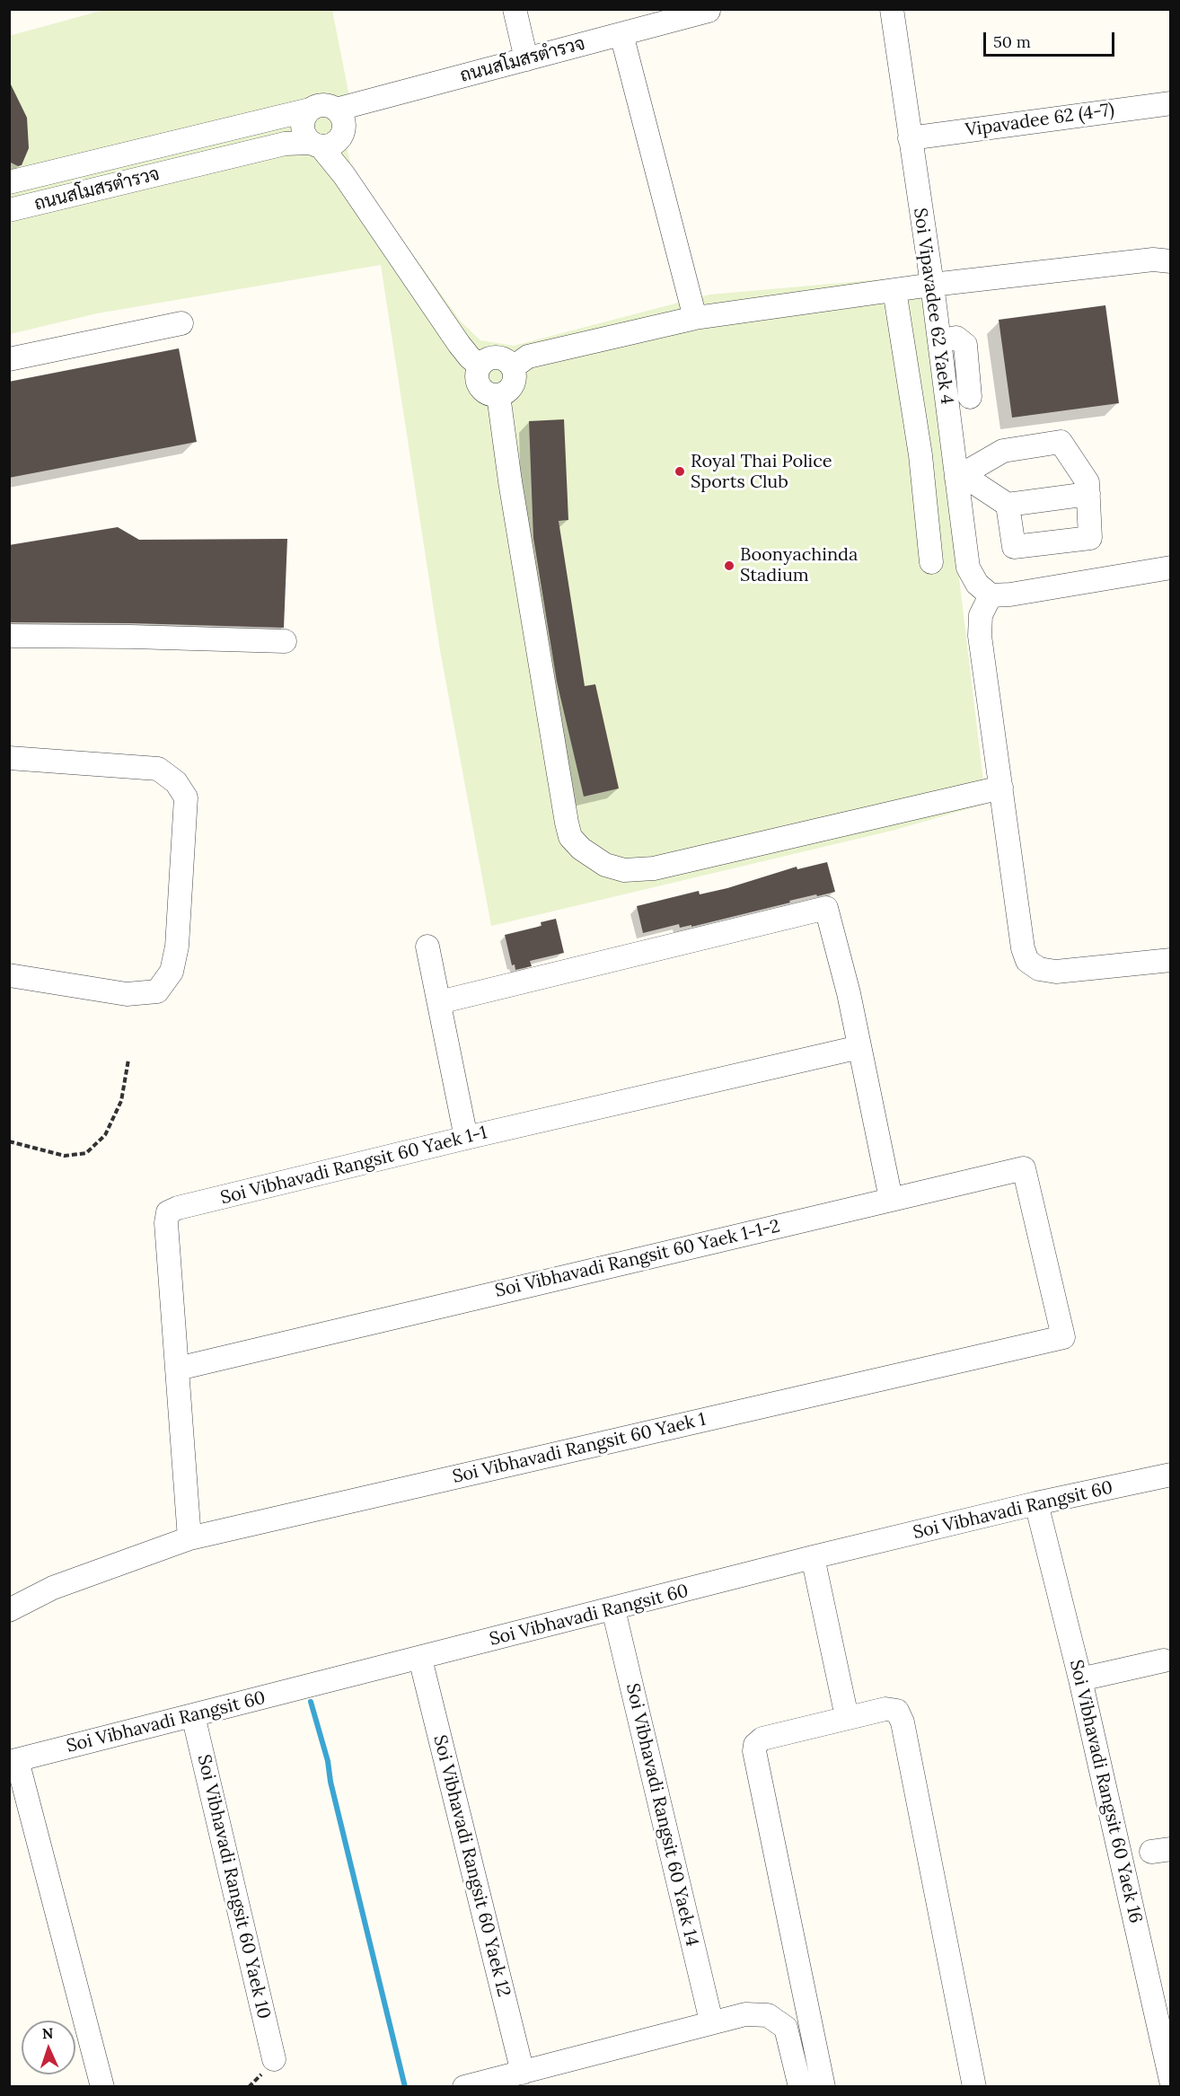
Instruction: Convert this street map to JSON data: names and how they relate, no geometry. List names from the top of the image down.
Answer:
{
  "streets": {
    "street": [
      "ถนนสโมสรตำรวจ",
      "Vipavadee 62 (4-7)",
      "Soi Vipavadee 62 Yaek 4",
      "Soi Vibhavadi Rangsit 60 Yaek 1-1",
      "Soi Vibhavadi Rangsit 60 Yaek 1-1-2",
      "Soi Vibhavadi Rangsit 60 Yaek 1",
      "Soi Vibhavadi Rangsit 60",
      "Soi Vibhavadi Rangsit 60 Yaek 16",
      "Soi Vibhavadi Rangsit 60 Yaek 14",
      "Soi Vibhavadi Rangsit 60 Yaek 12",
      "Soi Vibhavadi Rangsit 60 Yaek 10"
    ]
  },
  "crossings": [
    ["Vipavadee 62 (4-7)", "Soi Vipavadee 62 Yaek 4"],
    ["Soi Vibhavadi Rangsit 60 Yaek 1-1", "Soi Vibhavadi Rangsit 60 Yaek 1-1-2"],
    ["Soi Vibhavadi Rangsit 60 Yaek 1-1", "Soi Vibhavadi Rangsit 60 Yaek 1"],
    ["Soi Vibhavadi Rangsit 60 Yaek 1-1-2", "Soi Vibhavadi Rangsit 60 Yaek 1"],
    ["Soi Vibhavadi Rangsit 60", "Soi Vibhavadi Rangsit 60 Yaek 16"],
    ["Soi Vibhavadi Rangsit 60", "Soi Vibhavadi Rangsit 60 Yaek 14"],
    ["Soi Vibhavadi Rangsit 60", "Soi Vibhavadi Rangsit 60 Yaek 12"],
    ["Soi Vibhavadi Rangsit 60", "Soi Vibhavadi Rangsit 60 Yaek 10"]
  ],
  "places": ["Royal Thai Police Sports Club", "Boonyachinda Stadium"],
  "scale_bar": "50 m",
  "north": "top"
}
